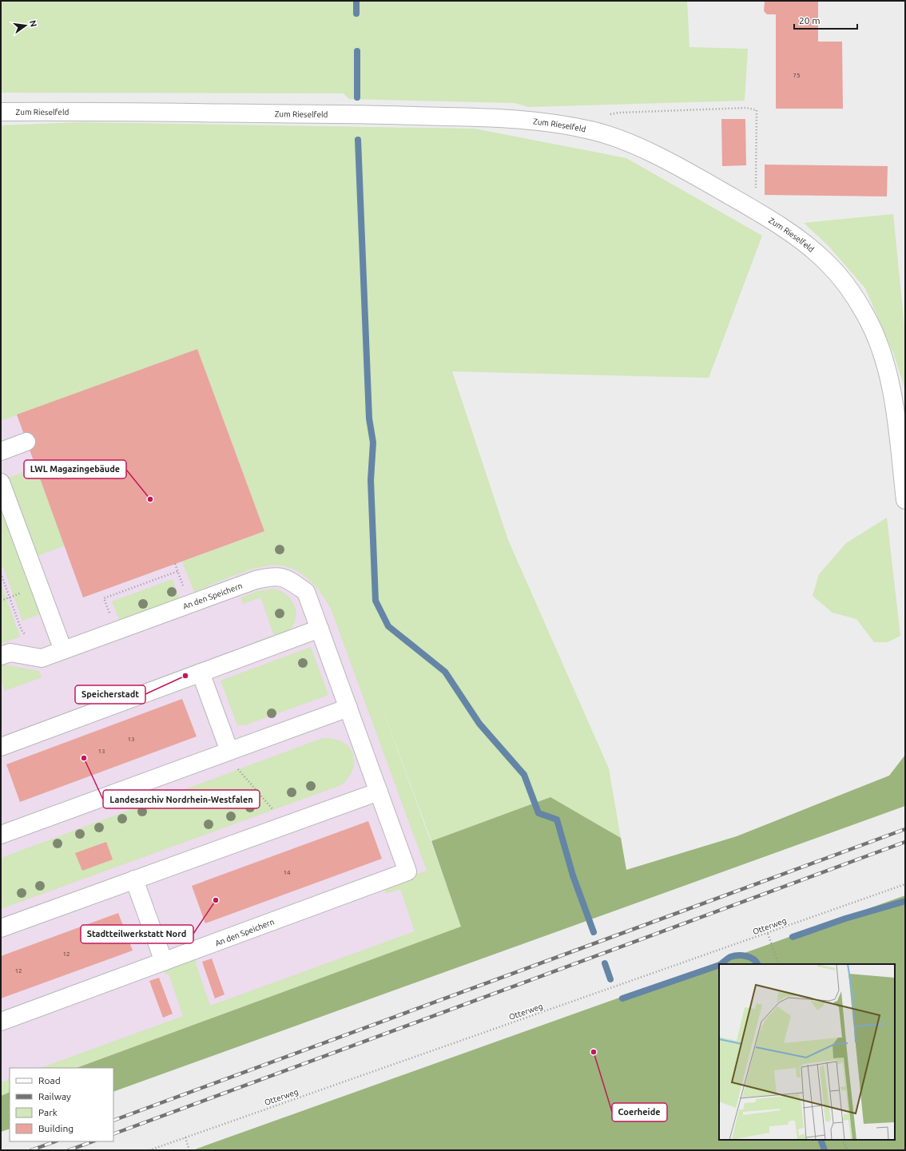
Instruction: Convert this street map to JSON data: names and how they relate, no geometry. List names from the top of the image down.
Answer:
{
  "streets": {
    "street": ["Zum Rieselfeld", "An den Speichern"],
    "path": ["Otterweg"]
  },
  "places": [
    "LWL Magazingebäude",
    "Speicherstadt",
    "Landesarchiv Nordrhein-Westfalen",
    "Stadtteilwerkstatt Nord",
    "Coerheide"
  ],
  "house_numbers": [
    "75",
    "13",
    "13",
    "14",
    "12",
    "12"
  ],
  "legend": [
    "Road",
    "Railway",
    "Park",
    "Building"
  ],
  "scale_bar": "20 m",
  "north": "right"
}
